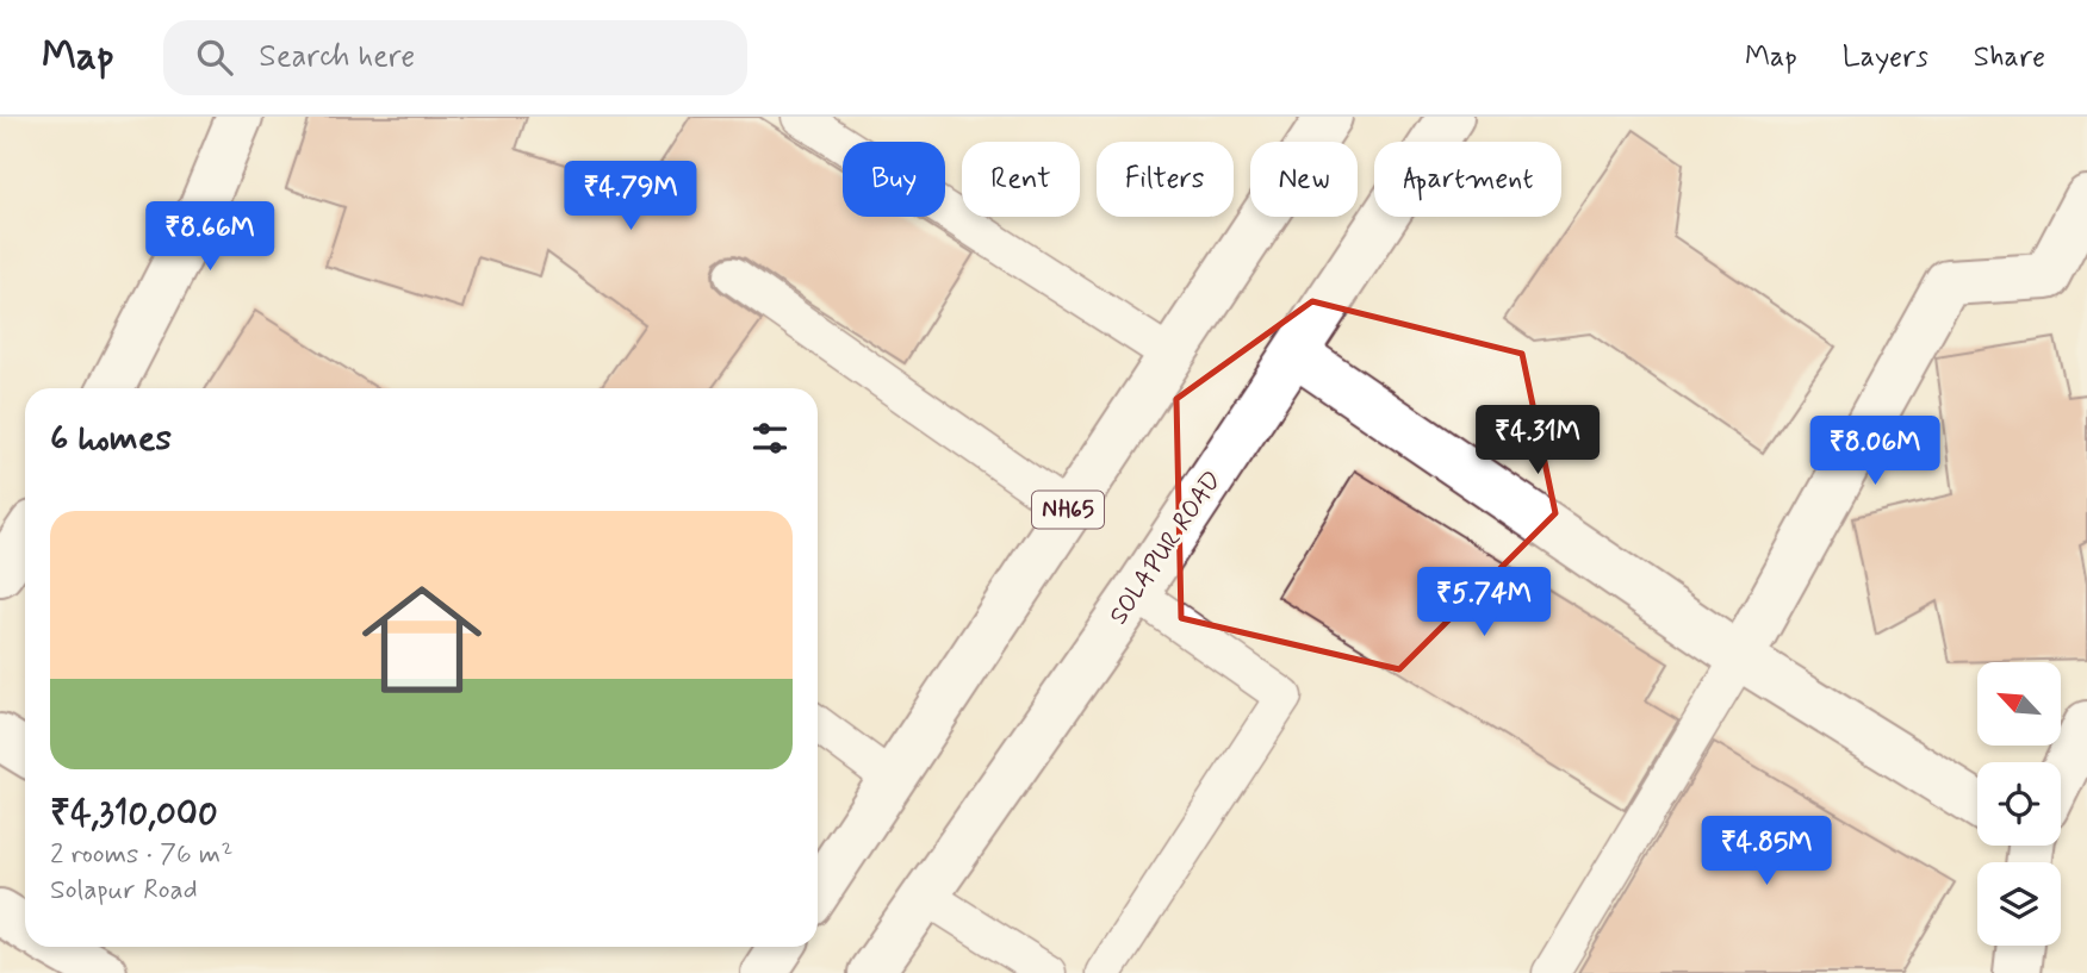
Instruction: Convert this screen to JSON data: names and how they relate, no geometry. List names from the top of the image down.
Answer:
{
  "streets": {
    "main road": ["NH65", "SOLAPUR ROAD"]
  },
  "north": "top left",
  "page": {
    "header": "Map",
    "search": "Search here",
    "nav": ["Map", "Layers", "Share"],
    "chip": [
      "Buy",
      "Rent",
      "Filters",
      "New",
      "Apartment"
    ],
    "price": [
      "₹4.79M",
      "₹8.66M",
      "₹4.31M",
      "₹8.06M",
      "₹5.74M",
      "₹4.85M"
    ],
    "heading": "6 homes",
    "list": [
      {
        "name": "₹4,310,000",
        "note": "2 rooms · 76 m² · Solapur Road"
      }
    ]
  }
}
